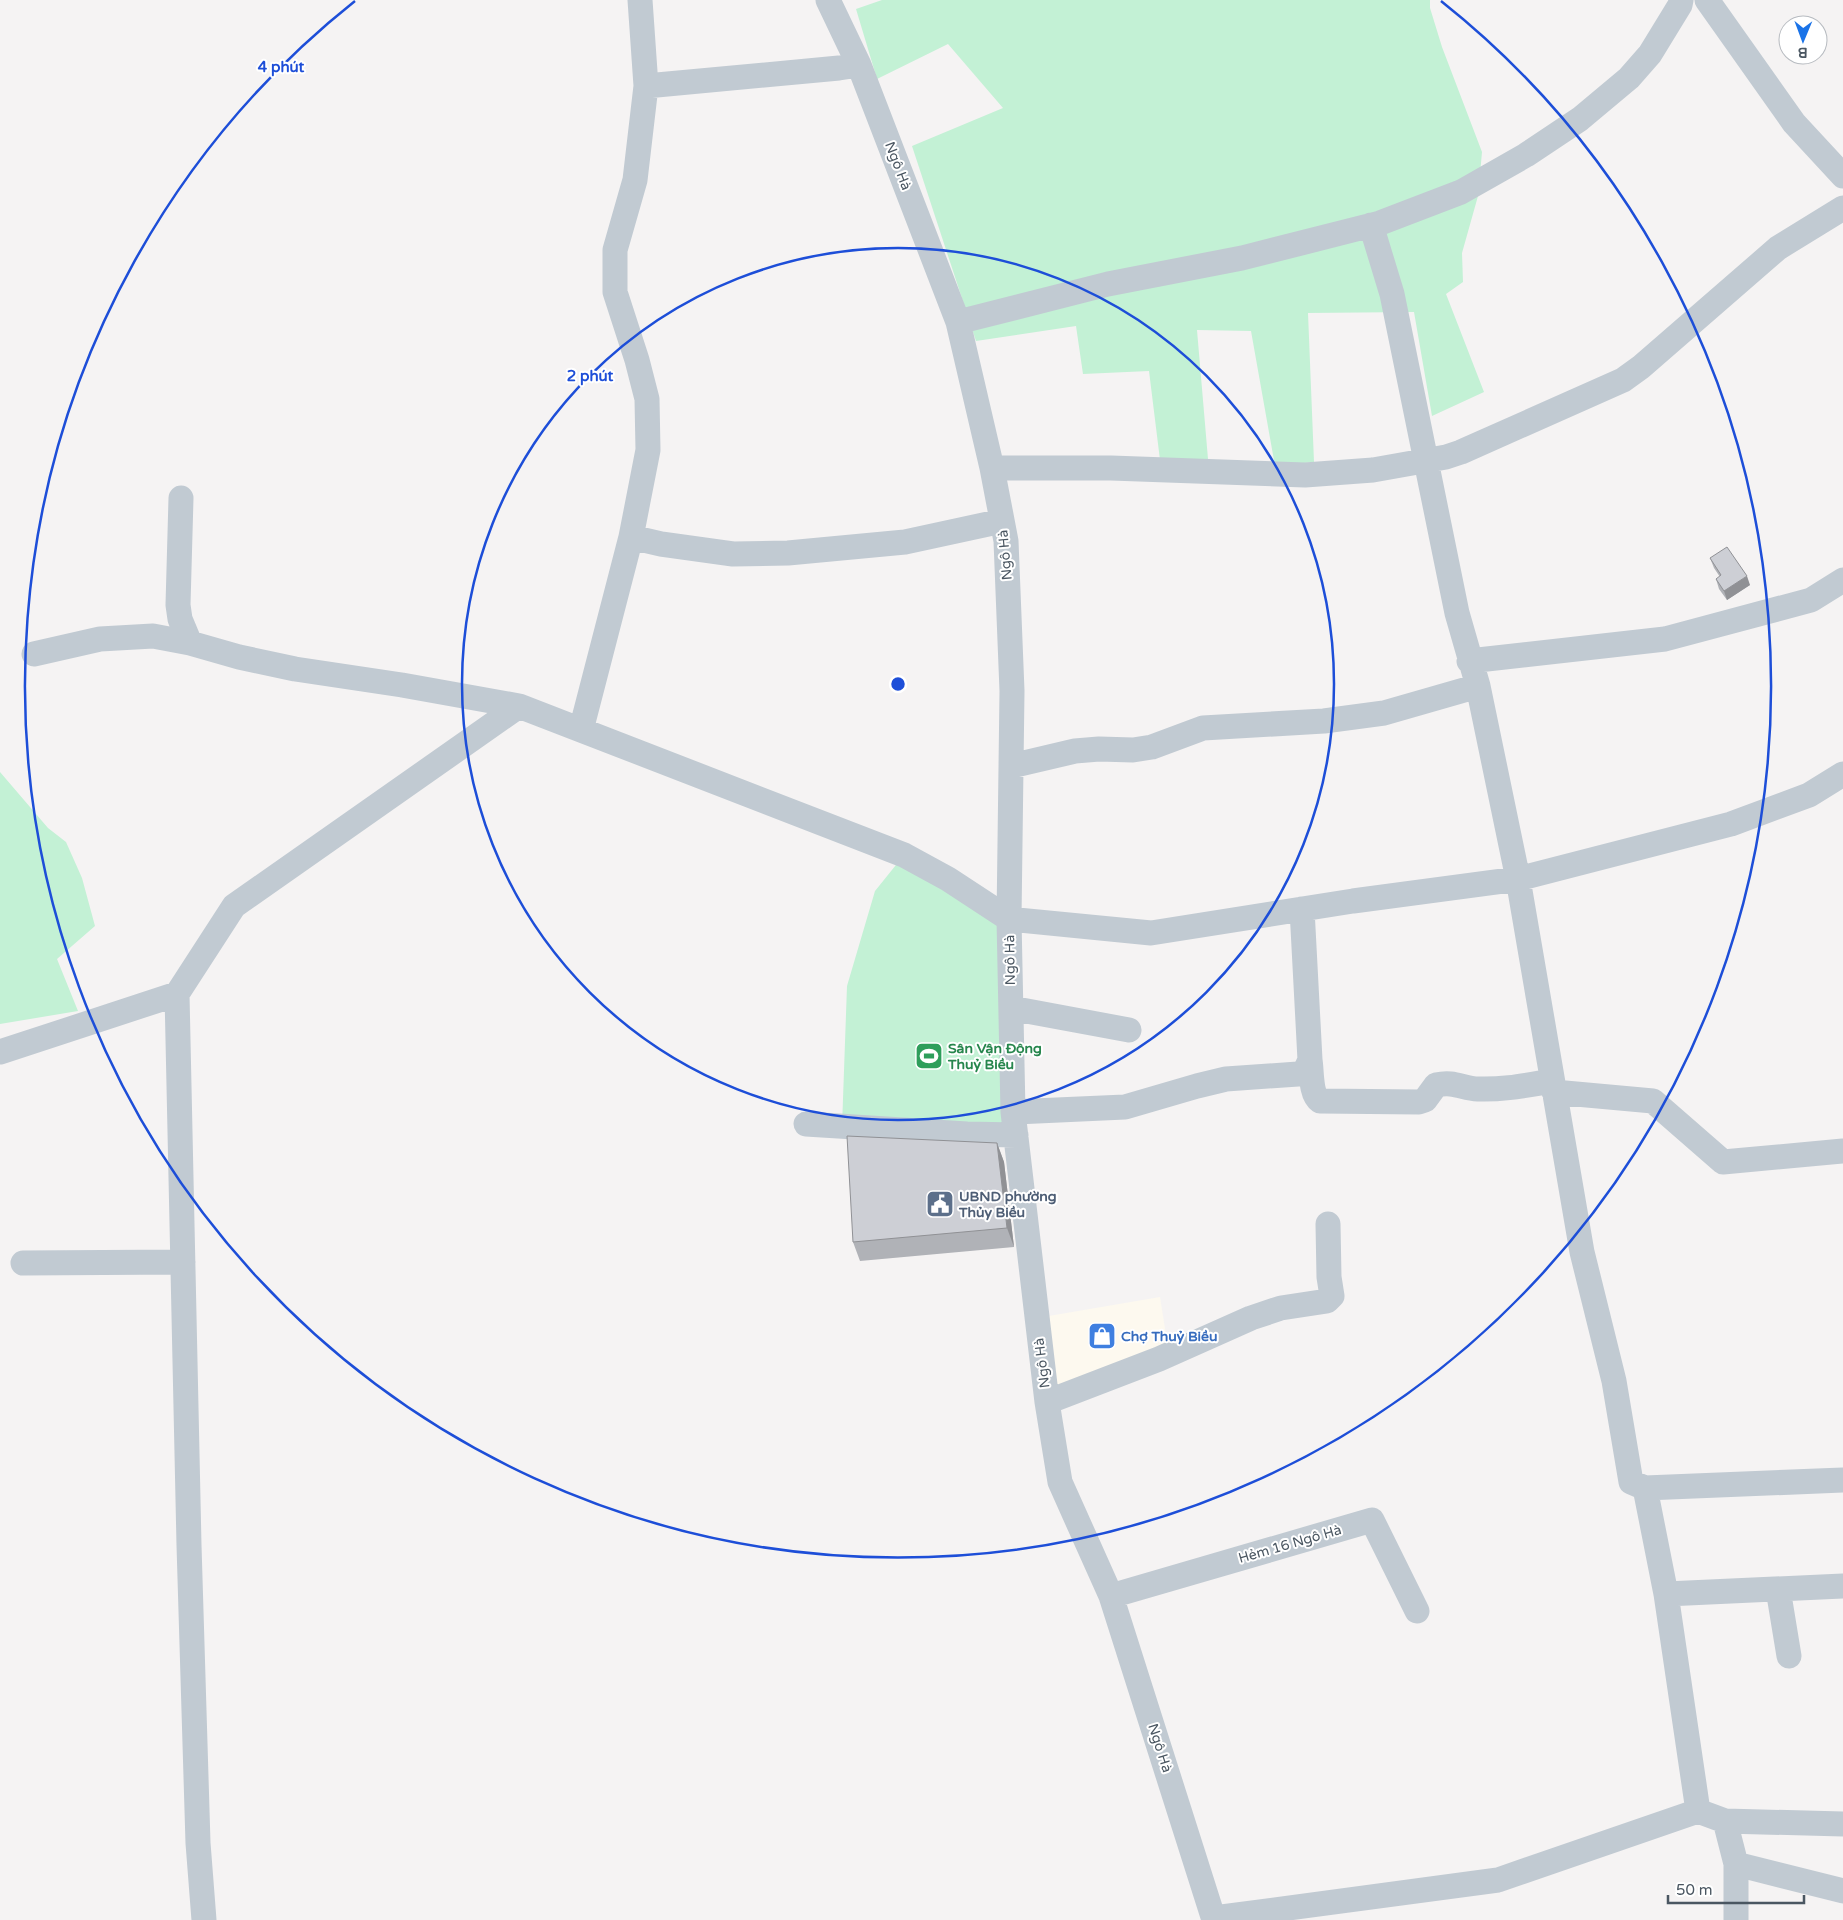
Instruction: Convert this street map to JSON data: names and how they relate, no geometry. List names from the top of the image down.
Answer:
{
  "streets": {
    "street": ["Ngô Hà", "Hẻm 16 Ngô Hà"]
  },
  "crossings": [
    ["Ngô Hà", "Hẻm 16 Ngô Hà"]
  ],
  "places": {
    "sports": ["Sân Vận Động Thuỷ Biều"],
    "public building": ["UBND phường Thủy Biều"],
    "shop": ["Chợ Thuỷ Biều"]
  },
  "scale_bar": "50 m",
  "north": "bottom",
  "rings": ["4 phút", "2 phút"]
}
